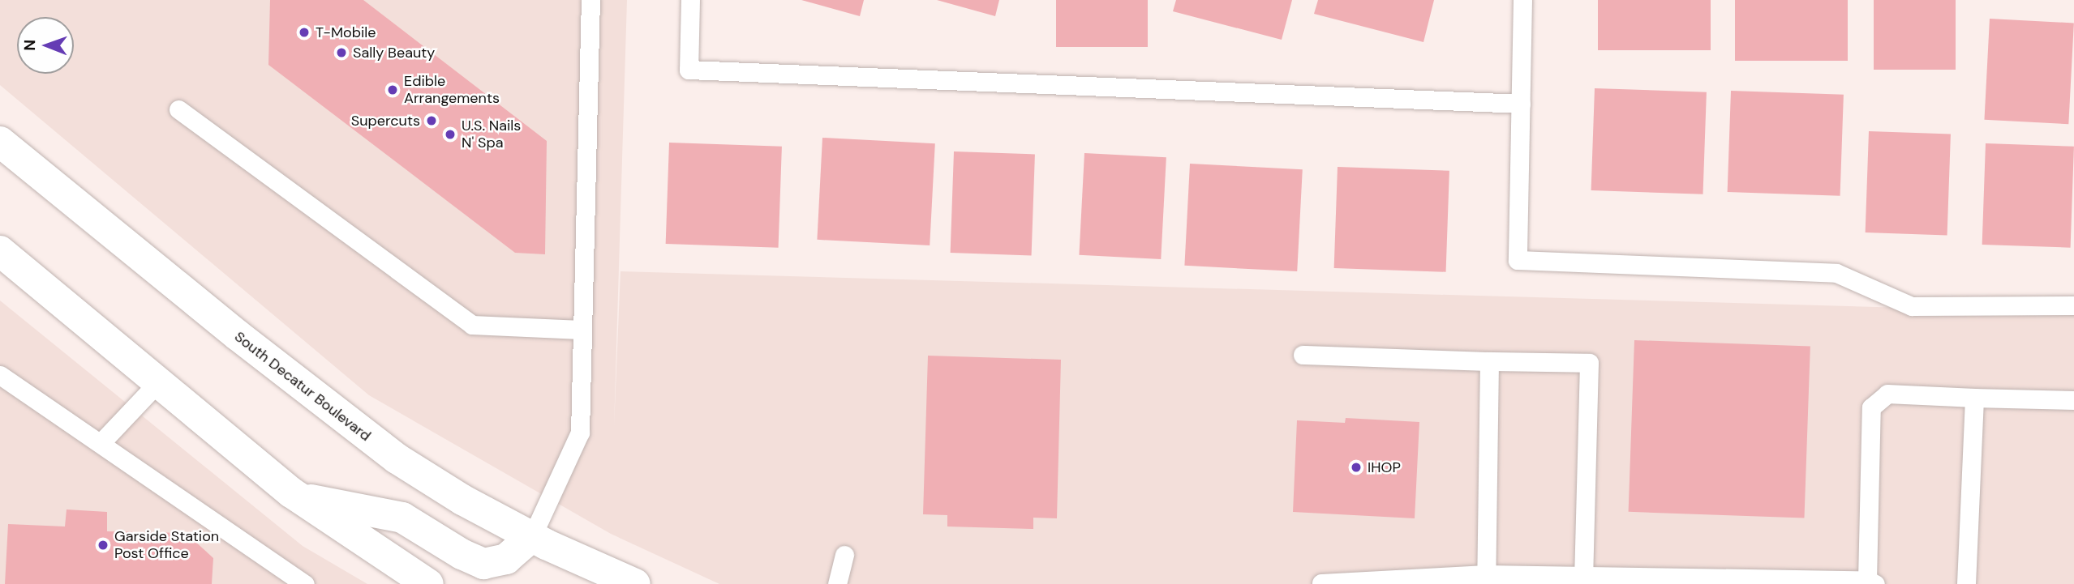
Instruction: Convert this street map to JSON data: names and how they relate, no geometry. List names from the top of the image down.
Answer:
{
  "streets": {
    "main road": ["South Decatur Boulevard"]
  },
  "places": [
    "T-Mobile",
    "Sally Beauty",
    "Edible Arrangements",
    "Supercuts",
    "U.S. Nails N' Spa",
    "IHOP",
    "Garside Station Post Office"
  ],
  "north": "left"
}
